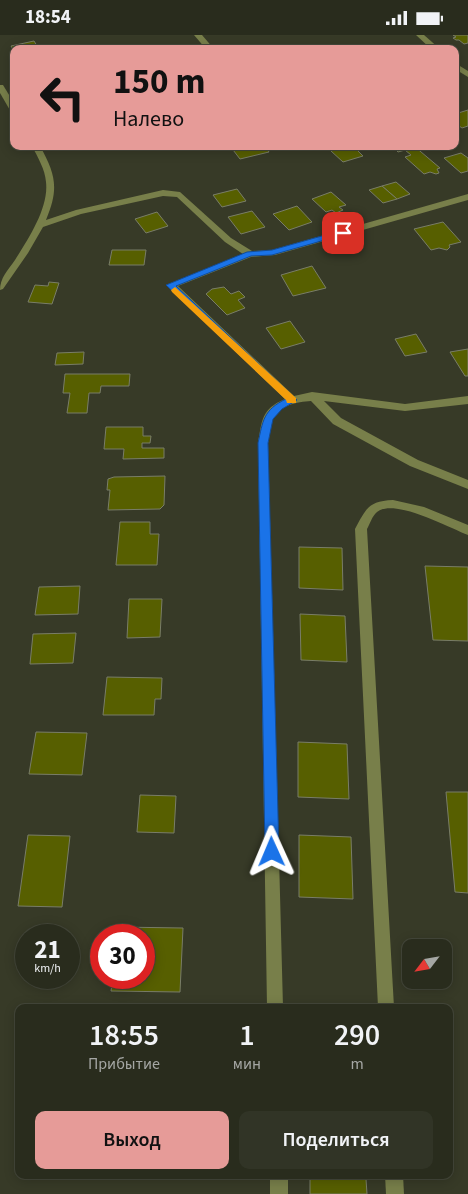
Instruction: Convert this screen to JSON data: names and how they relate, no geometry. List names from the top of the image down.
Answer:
{
  "north": "bottom left",
  "page": {
    "status": "18:54",
    "turn": ["150 m", "Налево"],
    "speed": "21 km/h",
    "limit": "30",
    "eta": [
      "18:55",
      "Прибытие",
      "1",
      "мин",
      "290",
      "m"
    ],
    "buttons": ["Выход", "Поделиться"]
  }
}
